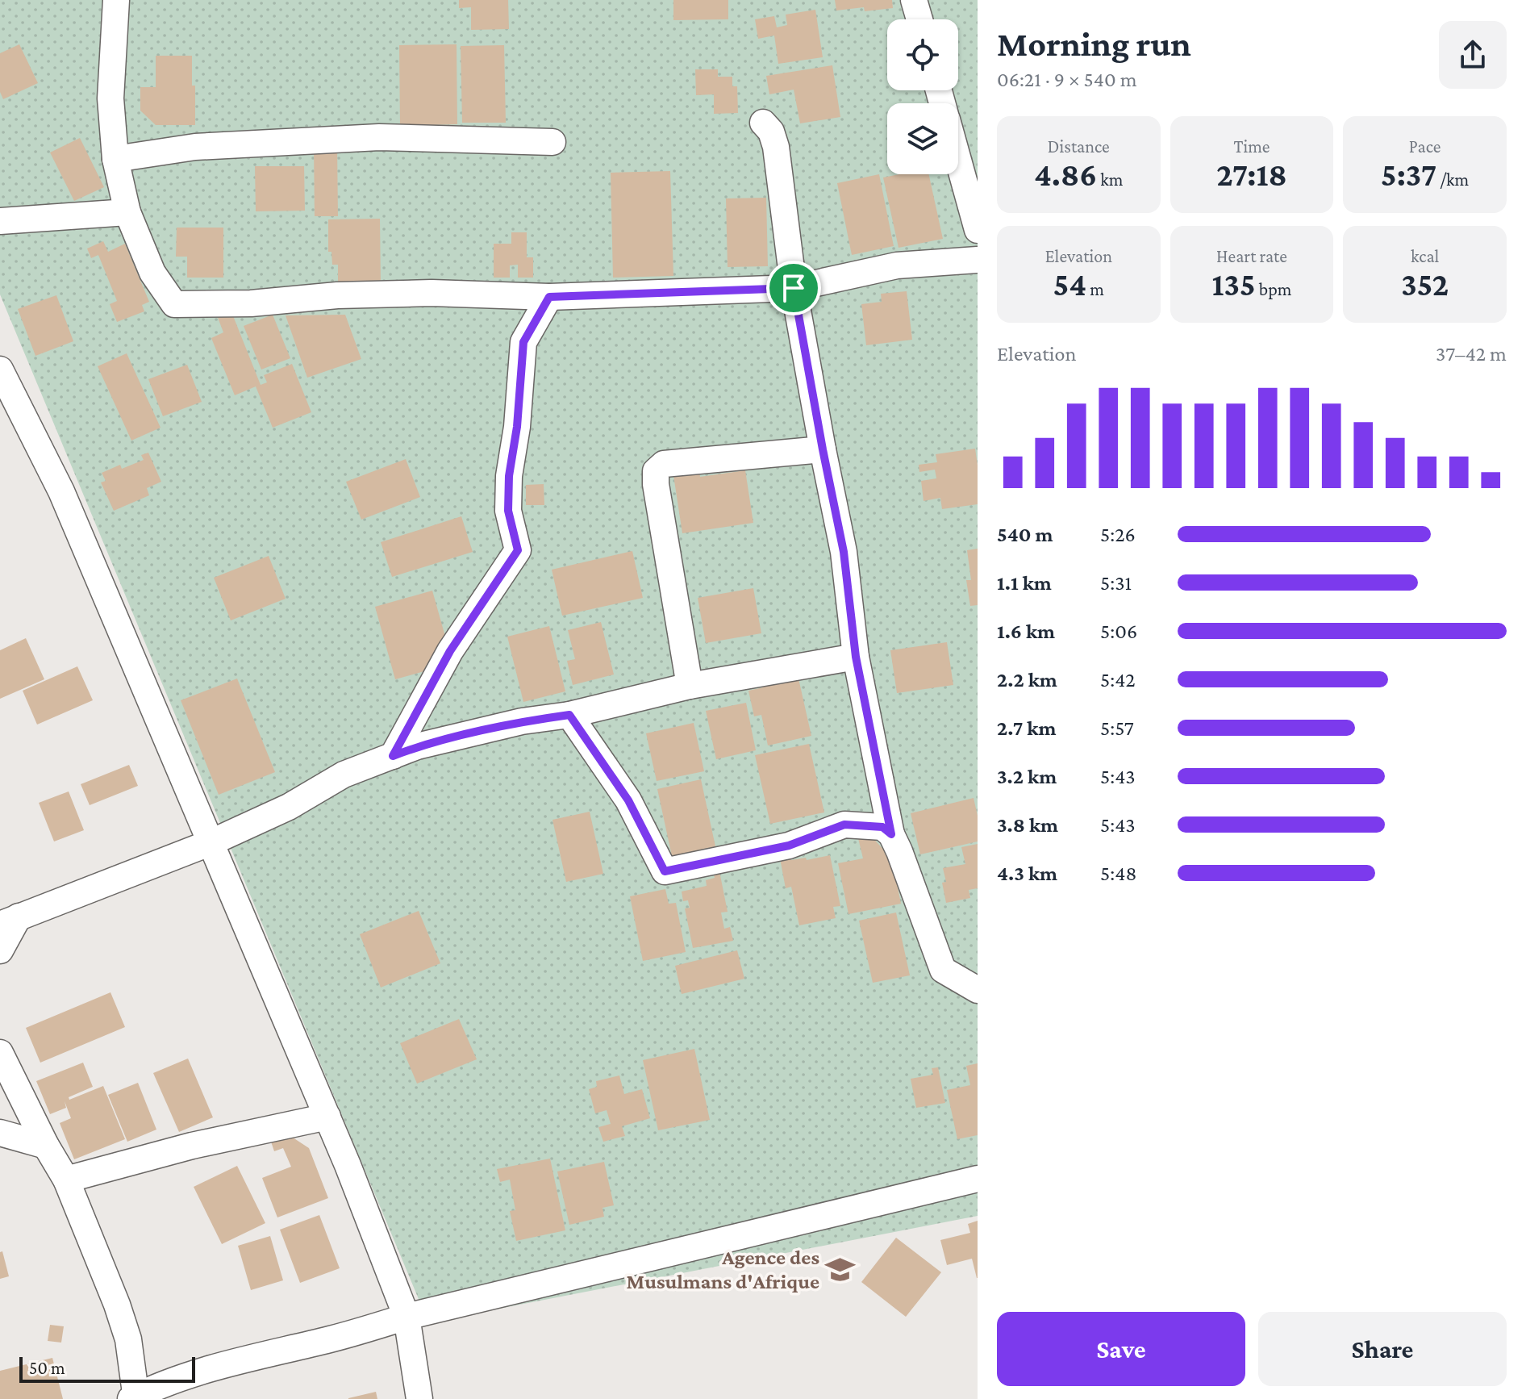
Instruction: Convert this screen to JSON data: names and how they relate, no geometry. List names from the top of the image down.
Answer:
{
  "places": {
    "school or university": ["Agence des Musulmans d'Afrique"]
  },
  "scale_bar": "50 m",
  "page": {
    "heading": ["Morning run", "06:21 · 9 × 540 m"],
    "stats": [
      ["Distance", "4.86 km"],
      ["Time", "27:18"],
      ["Pace", "5:37 /km"],
      ["Elevation", "54 m"],
      ["Heart rate", "135 bpm"],
      ["kcal", "352"]
    ],
    "chart": ["Elevation", "37–42 m"],
    "list": [
      {
        "name": "540 m",
        "note": "5:26"
      },
      {
        "name": "1.1 km",
        "note": "5:31"
      },
      {
        "name": "1.6 km",
        "note": "5:06"
      },
      {
        "name": "2.2 km",
        "note": "5:42"
      },
      {
        "name": "2.7 km",
        "note": "5:57"
      },
      {
        "name": "3.2 km",
        "note": "5:43"
      },
      {
        "name": "3.8 km",
        "note": "5:43"
      },
      {
        "name": "4.3 km",
        "note": "5:48"
      }
    ],
    "buttons": ["Save", "Share"],
    "scale": "50 m"
  }
}
